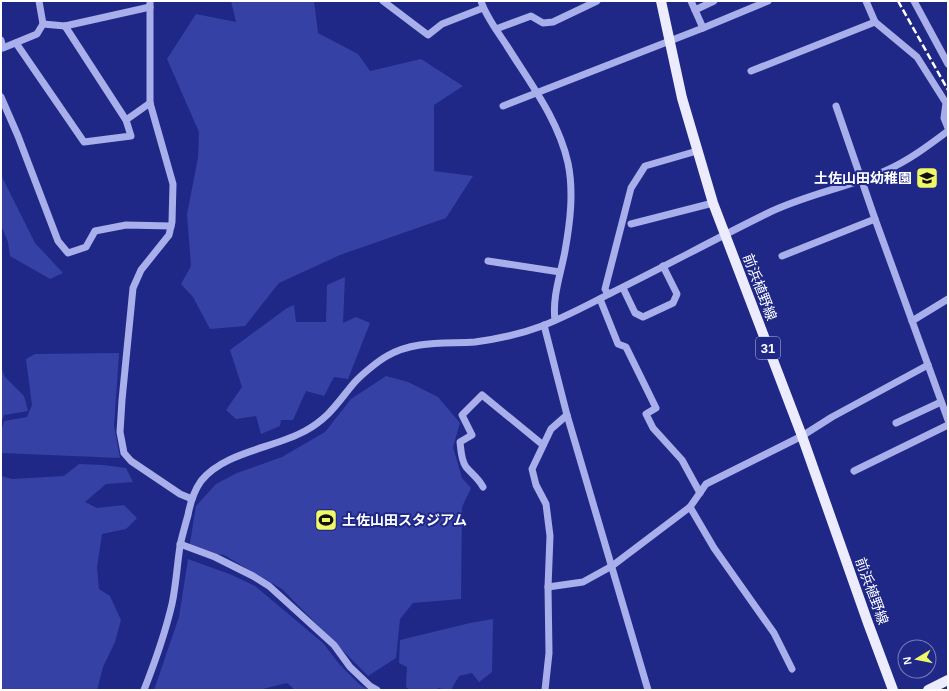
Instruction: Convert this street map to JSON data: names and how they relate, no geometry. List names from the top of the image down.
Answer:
{
  "streets": {
    "main road": ["前浜植野線", "31"]
  },
  "places": {
    "school or university": ["土佐山田幼稚園"],
    "sports": ["土佐山田スタジアム"]
  },
  "north": "left"
}
